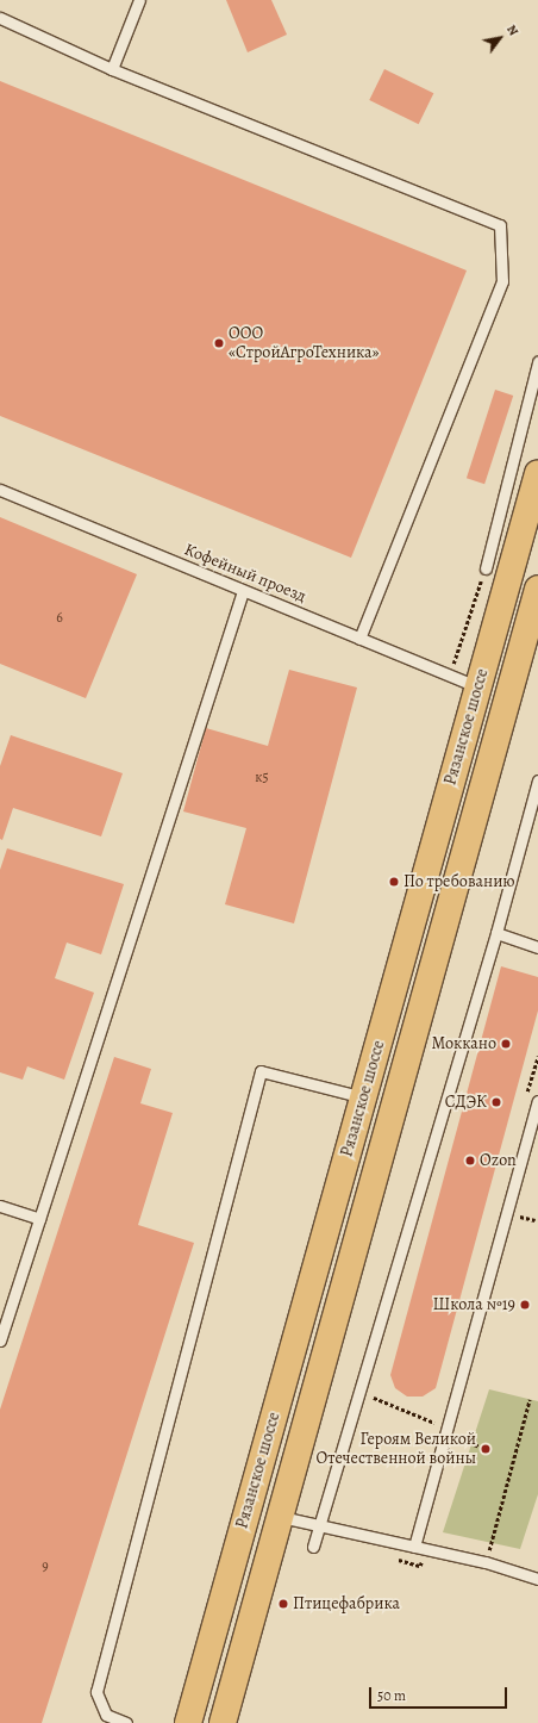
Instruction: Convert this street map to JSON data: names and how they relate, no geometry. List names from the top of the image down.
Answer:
{
  "streets": {
    "main road": ["Рязанское шоссе"],
    "lane": ["Кофейный проезд"]
  },
  "crossings": [
    ["Кофейный проезд", "Рязанское шоссе"]
  ],
  "places": [
    "ООО «СтройАгроТехника»",
    "По требованию",
    "Моккано",
    "СДЭК",
    "Ozon",
    "Школа №19",
    "Героям Великой Отечественной войны",
    "Птицефабрика"
  ],
  "house_numbers": ["6", "к5", "9"],
  "scale_bar": "50 m",
  "north": "top right"
}
